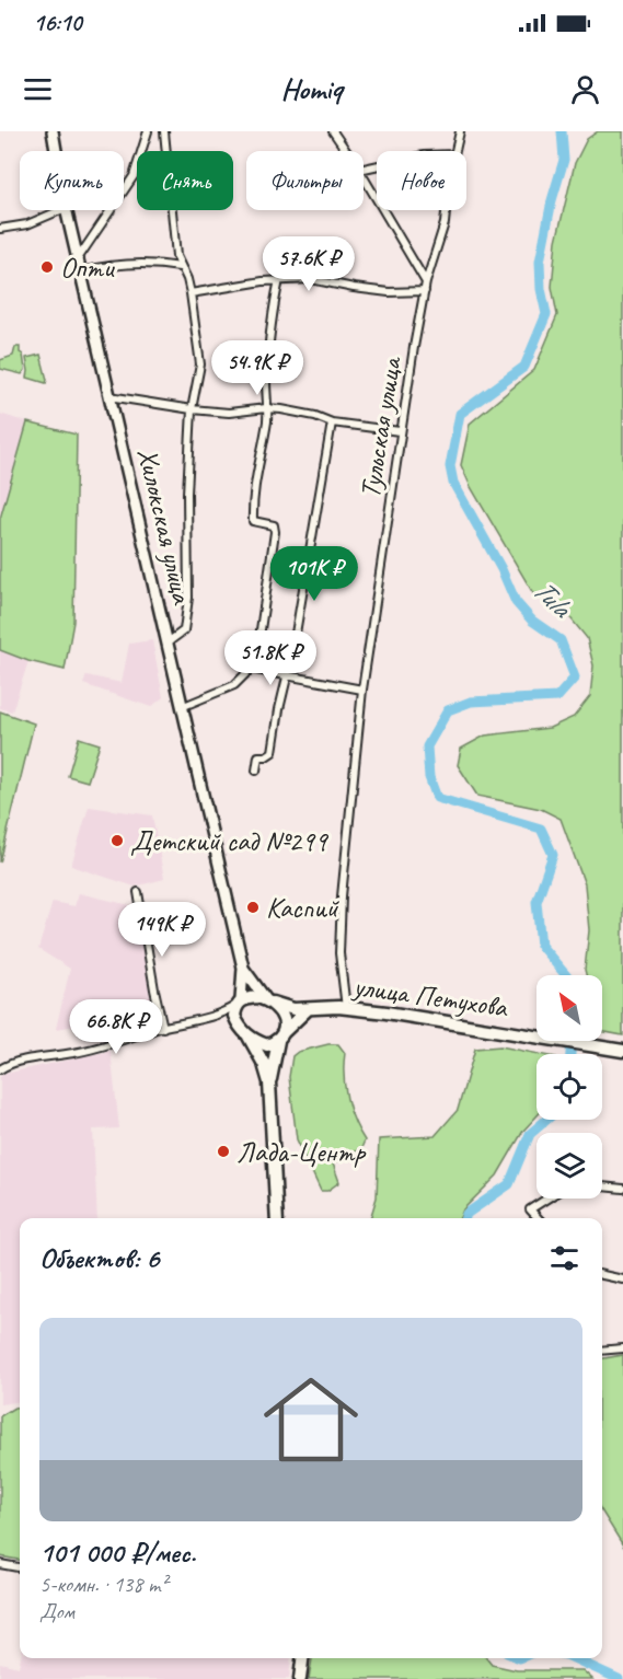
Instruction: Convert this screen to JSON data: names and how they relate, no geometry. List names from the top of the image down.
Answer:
{
  "streets": {
    "highway": ["улица Петухова"],
    "main road": ["Хилокская улица"],
    "street": ["Тульская улица"]
  },
  "crossings": [
    ["Тульская улица", "улица Петухова"]
  ],
  "water": ["Tula"],
  "places": [
    "Опти",
    "Детский сад №299",
    "Каспий",
    "Лада-Центр"
  ],
  "north": "top left",
  "page": {
    "status": "16:10",
    "header": "Homiq",
    "chip": [
      "Купить",
      "Снять",
      "Фильтры",
      "Новое"
    ],
    "price": [
      "57.6K ₽",
      "54.9K ₽",
      "101K ₽",
      "51.8K ₽",
      "149K ₽",
      "66.8K ₽"
    ],
    "heading": "Объектов: 6",
    "list": [
      {
        "name": "101 000 ₽/мес.",
        "note": "5-комн. · 138 m² · Дом"
      }
    ]
  }
}
